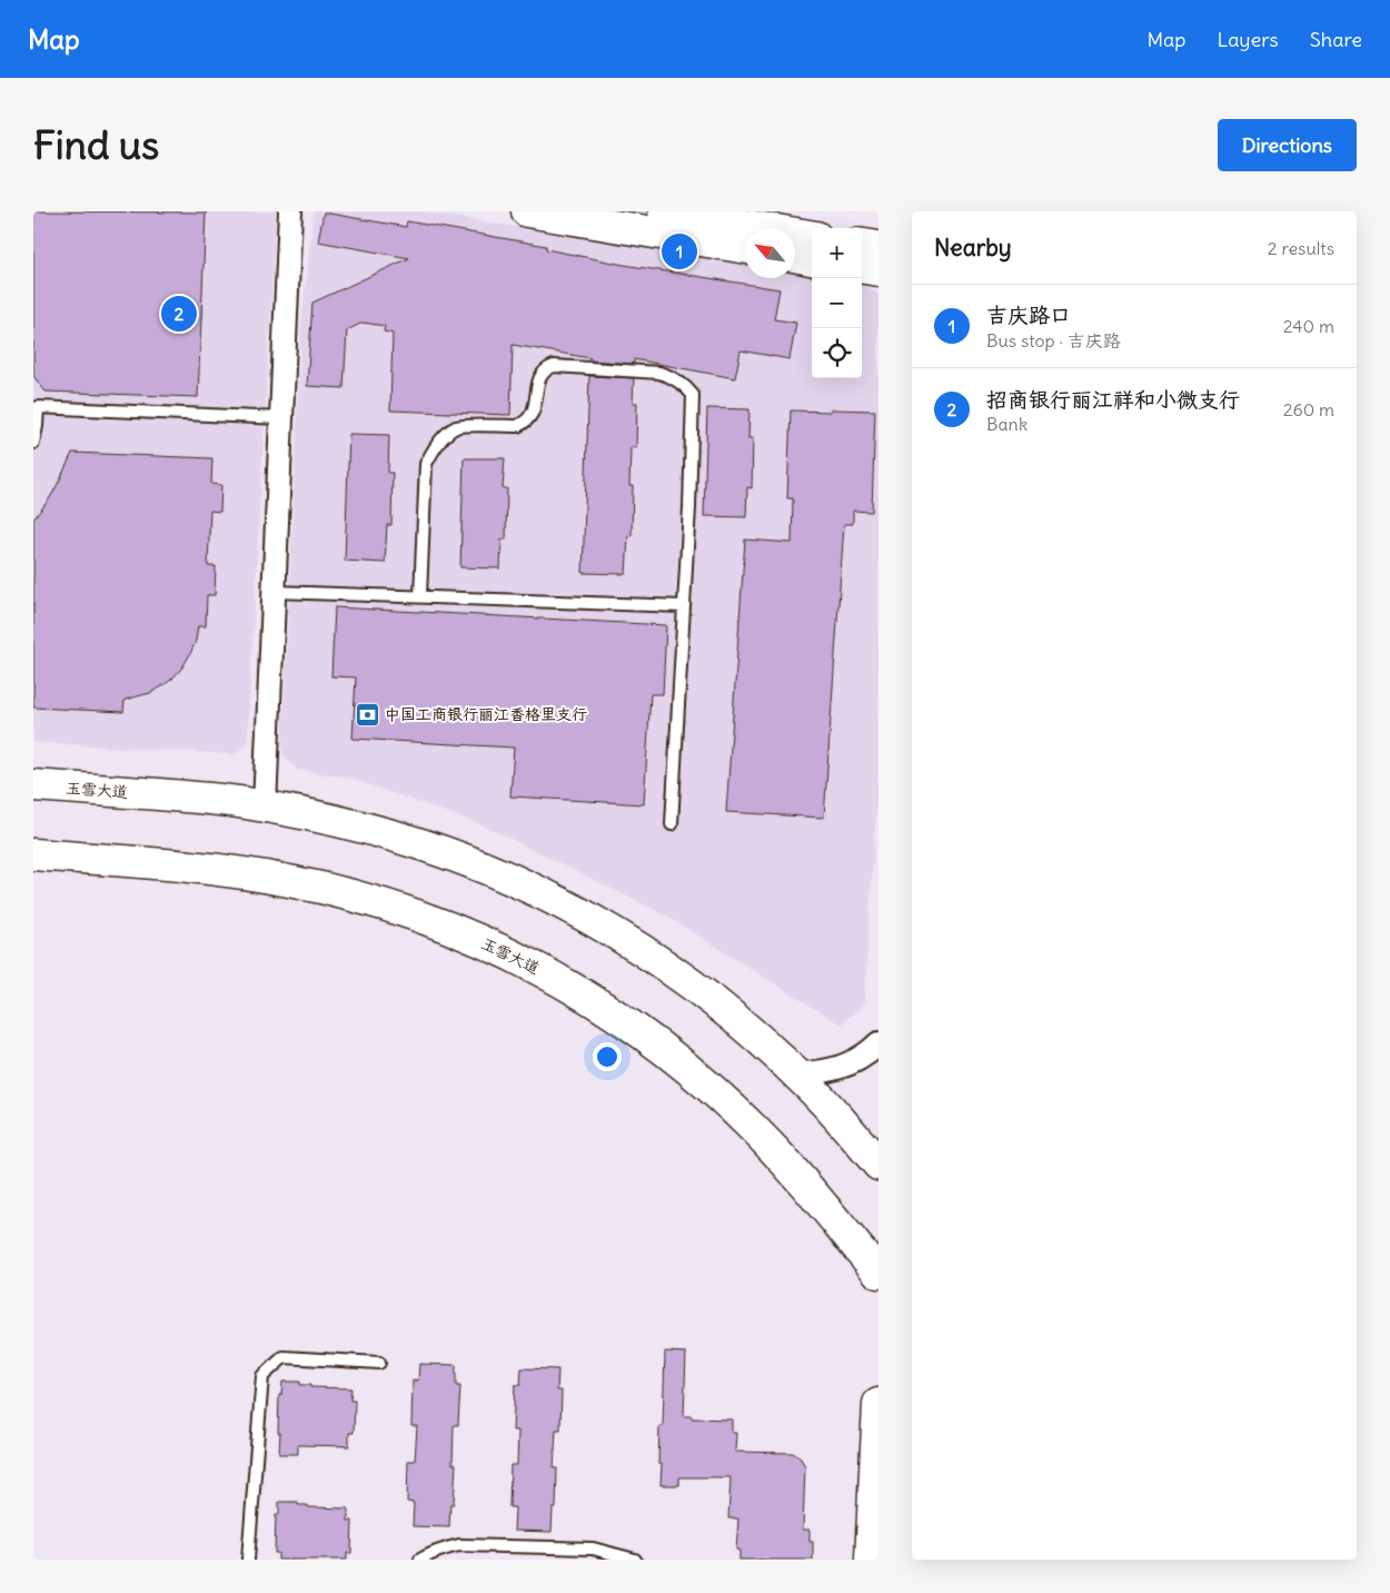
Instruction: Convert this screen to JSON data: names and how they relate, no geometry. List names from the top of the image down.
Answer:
{
  "streets": {
    "main road": ["玉雪大道"]
  },
  "places": {
    "bank": ["中国工商银行丽江香格里支行"]
  },
  "north": "top left",
  "page": {
    "header": "Map",
    "nav": ["Map", "Layers", "Share"],
    "buttons": "Directions",
    "title": "Find us",
    "heading": ["Nearby", "2 results"],
    "map_buttons": ["+", "−"],
    "pins": ["1", "2"],
    "list": [
      {
        "mark": "1",
        "name": "吉庆路口",
        "note": "Bus stop · 吉庆路",
        "value": "240 m"
      },
      {
        "mark": "2",
        "name": "招商银行丽江祥和小微支行",
        "note": "Bank",
        "value": "260 m"
      }
    ]
  }
}
